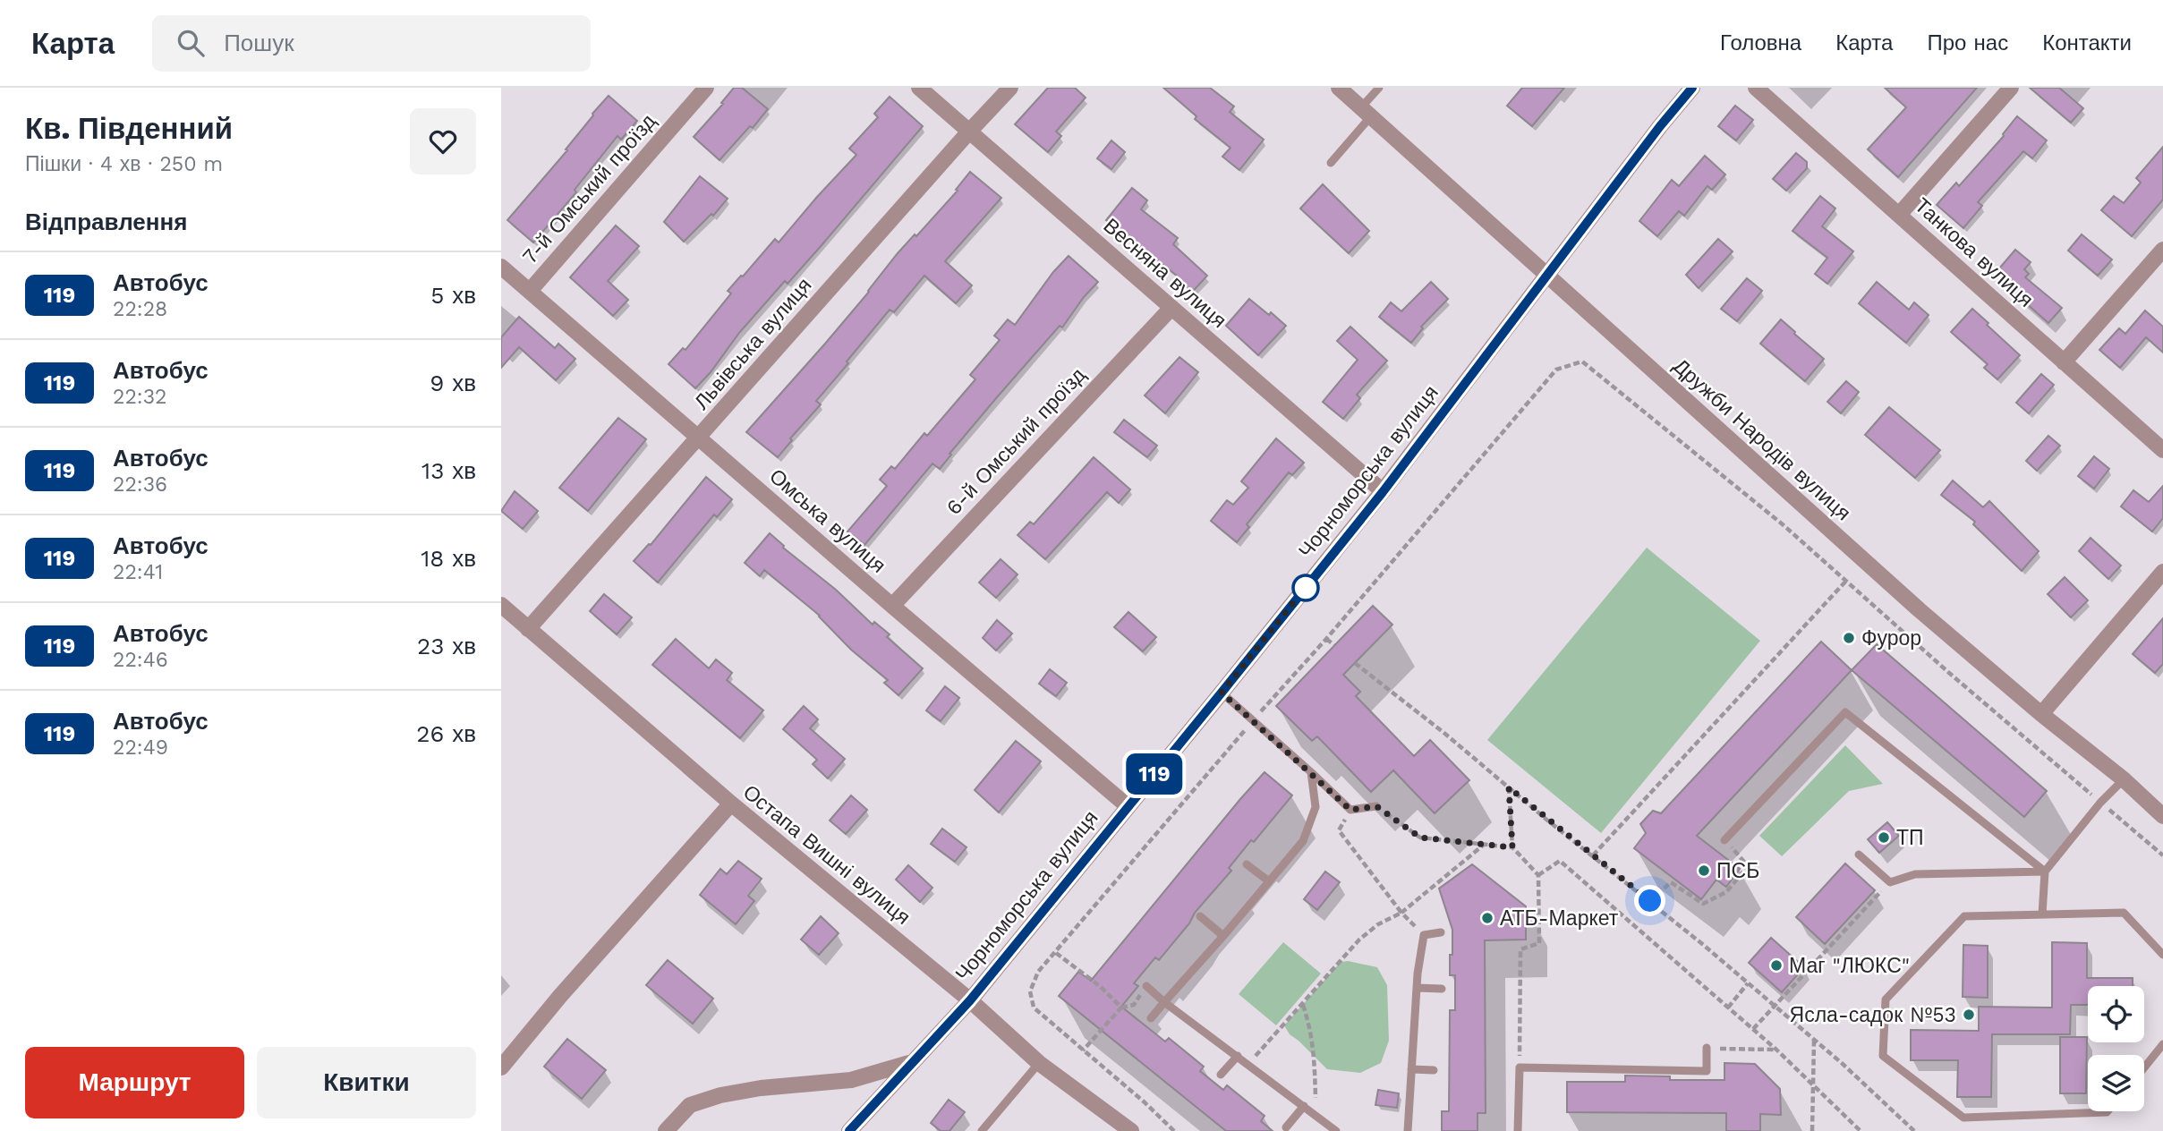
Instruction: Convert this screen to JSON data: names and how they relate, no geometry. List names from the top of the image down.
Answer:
{
  "streets": {
    "street": [
      "7-й Омський проїзд",
      "Танкова вулиця",
      "Весняна вулиця",
      "Львівська вулиця",
      "Дружби Народів вулиця",
      "6-й Омський проїзд",
      "Чорноморська вулиця",
      "Омська вулиця",
      "Остапа Вишні вулиця"
    ]
  },
  "crossings": [
    ["7-й Омський проїзд", "Омська вулиця"],
    ["Весняна вулиця", "Львівська вулиця"],
    ["Весняна вулиця", "6-й Омський проїзд"],
    ["Весняна вулиця", "Чорноморська вулиця"],
    ["Львівська вулиця", "Омська вулиця"],
    ["Львівська вулиця", "Остапа Вишні вулиця"],
    ["Дружби Народів вулиця", "Чорноморська вулиця"],
    ["6-й Омський проїзд", "Омська вулиця"],
    ["Чорноморська вулиця", "Омська вулиця"],
    ["Чорноморська вулиця", "Остапа Вишні вулиця"]
  ],
  "places": [
    "Фурор",
    "ТП",
    "ПСБ",
    "АТБ-Маркет",
    "Маг \"ЛЮКС\"",
    "Ясла-садок №53"
  ],
  "lines": ["bus line 119"],
  "page": {
    "header": "Карта",
    "search": "Пошук",
    "nav": [
      "Головна",
      "Карта",
      "Про нас",
      "Контакти"
    ],
    "heading": [
      ["Кв. Південний", "Пішки · 4 хв · 250 m"],
      "Відправлення"
    ],
    "on_map": "119",
    "list": [
      {
        "mark": "119",
        "name": "Автобус",
        "note": "22:28",
        "value": "5 хв"
      },
      {
        "mark": "119",
        "name": "Автобус",
        "note": "22:32",
        "value": "9 хв"
      },
      {
        "mark": "119",
        "name": "Автобус",
        "note": "22:36",
        "value": "13 хв"
      },
      {
        "mark": "119",
        "name": "Автобус",
        "note": "22:41",
        "value": "18 хв"
      },
      {
        "mark": "119",
        "name": "Автобус",
        "note": "22:46",
        "value": "23 хв"
      },
      {
        "mark": "119",
        "name": "Автобус",
        "note": "22:49",
        "value": "26 хв"
      }
    ],
    "buttons": ["Маршрут", "Квитки"]
  }
}
